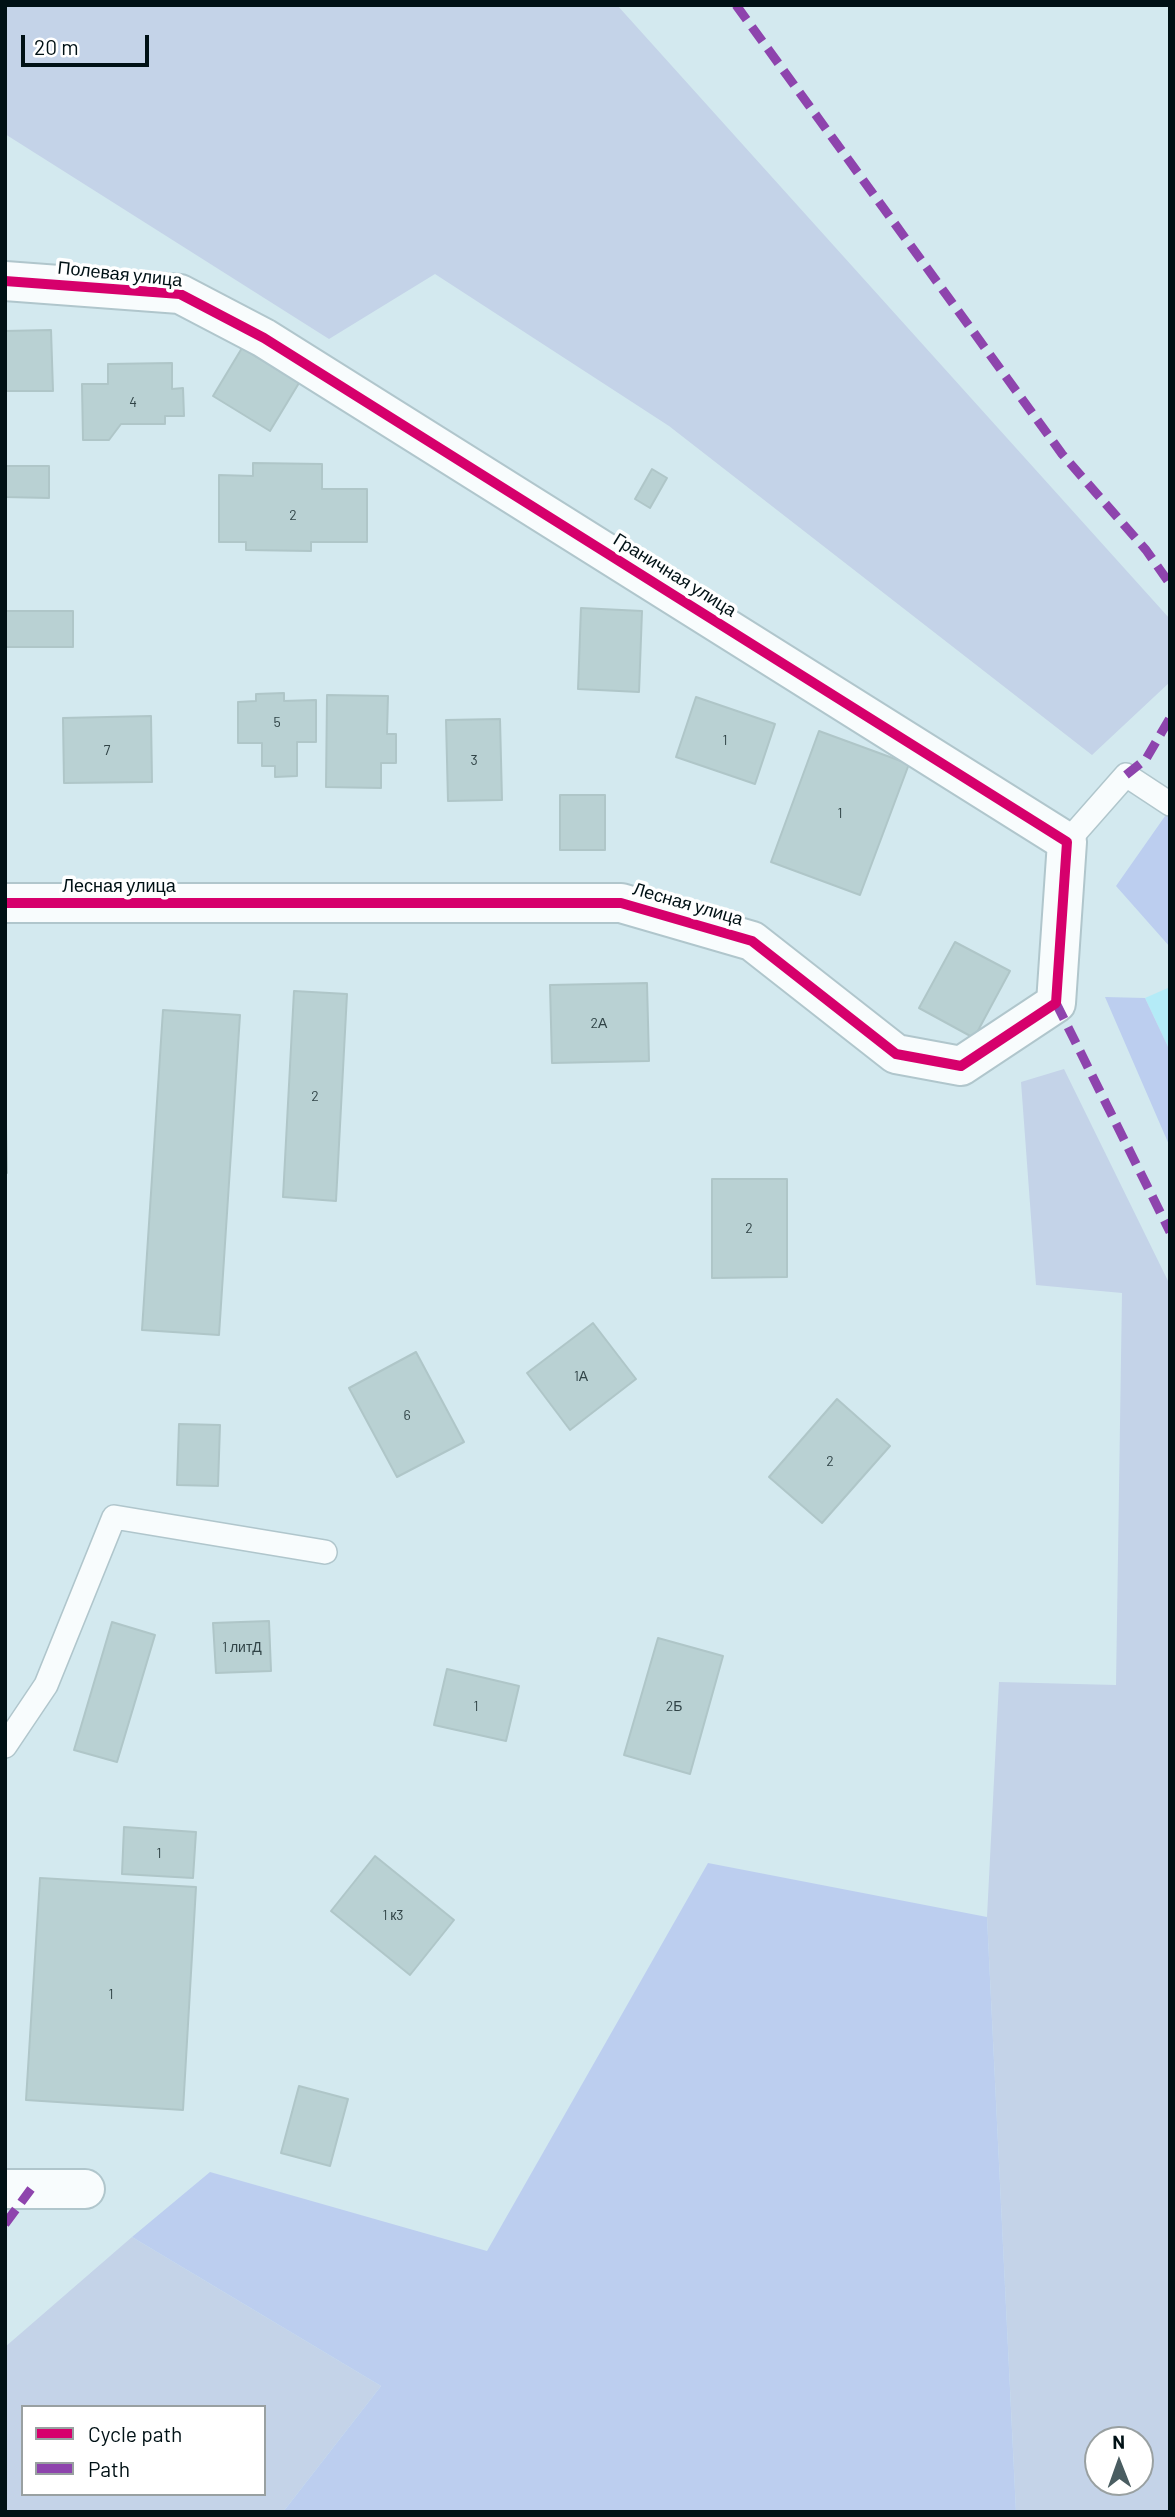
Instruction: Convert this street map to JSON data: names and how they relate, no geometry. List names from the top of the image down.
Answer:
{
  "streets": {
    "street": ["Полевая улица", "Граничная улица", "Лесная улица"]
  },
  "crossings": [
    ["Полевая улица", "Граничная улица"],
    ["Граничная улица", "Лесная улица"]
  ],
  "house_numbers": [
    "4",
    "2",
    "5",
    "1",
    "7",
    "3",
    "1",
    "2А",
    "2",
    "2",
    "1А",
    "6",
    "2",
    "1 литД",
    "1",
    "2Б",
    "1",
    "1 к3",
    "1"
  ],
  "legend": ["Cycle path", "Path"],
  "scale_bar": "20 m",
  "north": "top"
}
